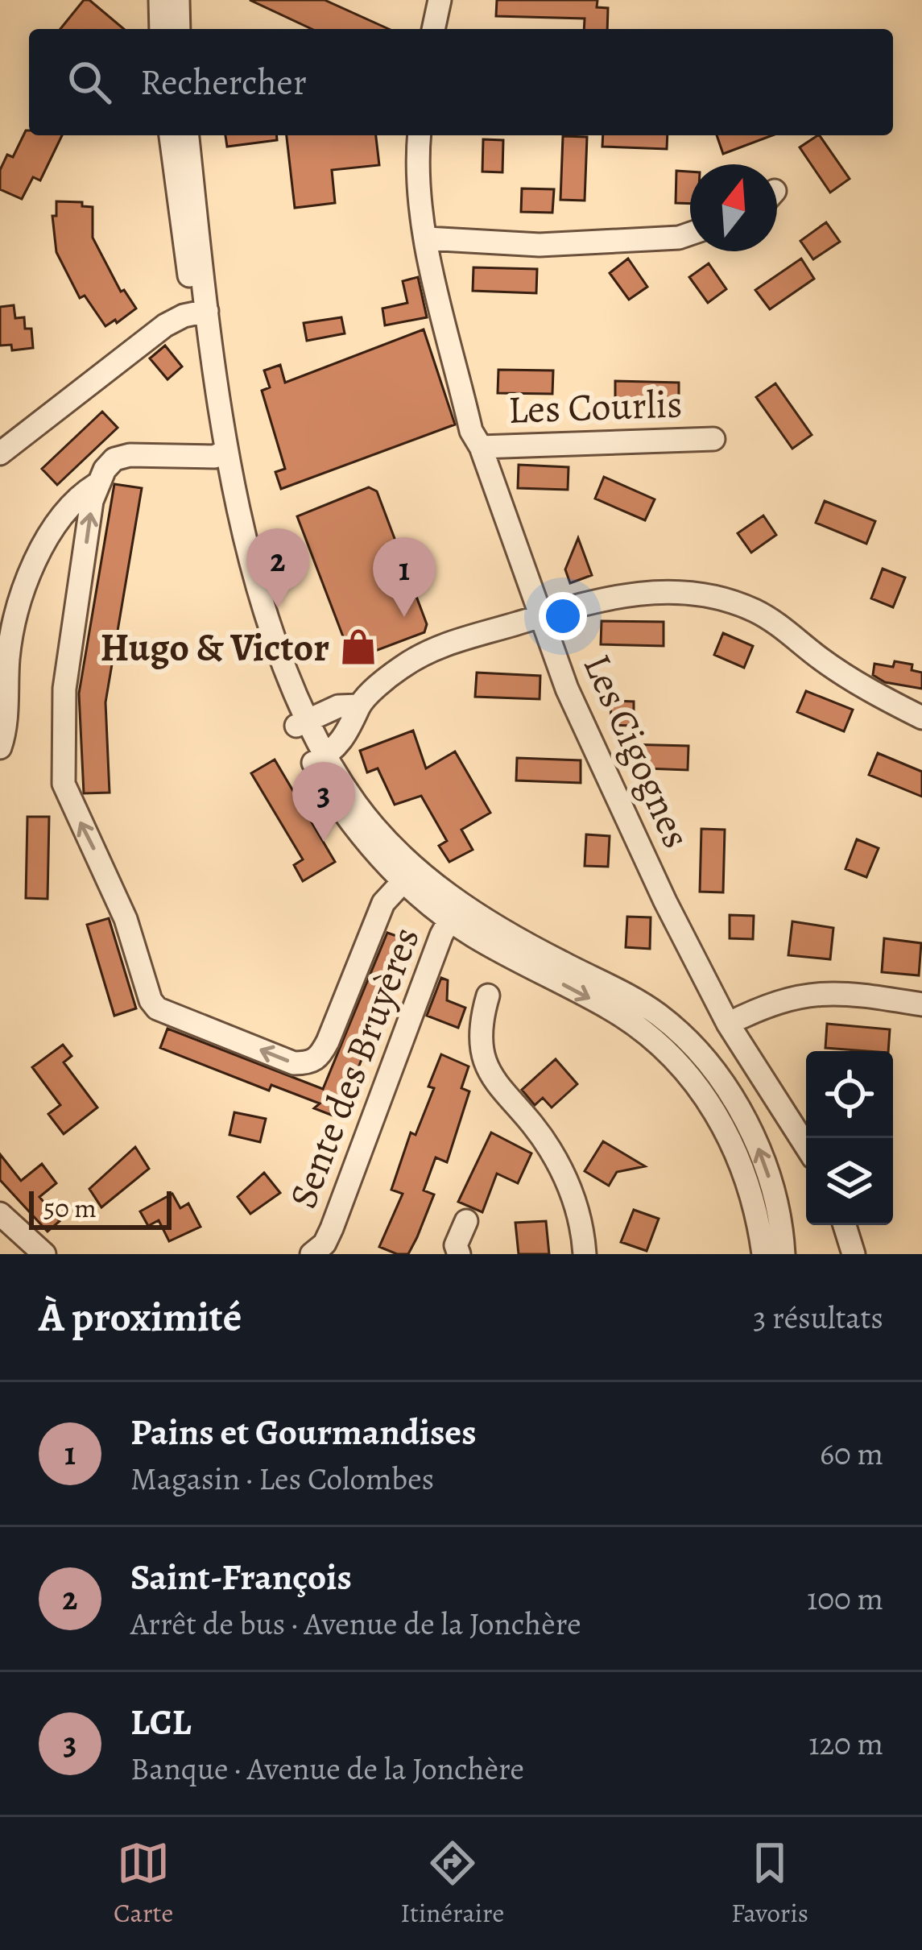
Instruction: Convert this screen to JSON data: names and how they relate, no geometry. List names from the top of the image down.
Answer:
{
  "streets": {
    "street": ["Les Courlis", "Les Cigognes", "Sente des Bruyères"]
  },
  "crossings": [
    ["Les Courlis", "Les Cigognes"]
  ],
  "places": {
    "shop": ["Hugo & Victor"]
  },
  "scale_bar": "50 m",
  "north": "top",
  "page": {
    "search": "Rechercher",
    "pins": ["2", "1", "3"],
    "scale": "50 m",
    "heading": ["À proximité", "3 résultats"],
    "list": [
      {
        "mark": "1",
        "name": "Pains et Gourmandises",
        "note": "Magasin · Les Colombes",
        "value": "60 m"
      },
      {
        "mark": "2",
        "name": "Saint-François",
        "note": "Arrêt de bus · Avenue de la Jonchère",
        "value": "100 m"
      },
      {
        "mark": "3",
        "name": "LCL",
        "note": "Banque · Avenue de la Jonchère",
        "value": "120 m"
      }
    ],
    "nav": ["Carte", "Itinéraire", "Favoris"]
  }
}
